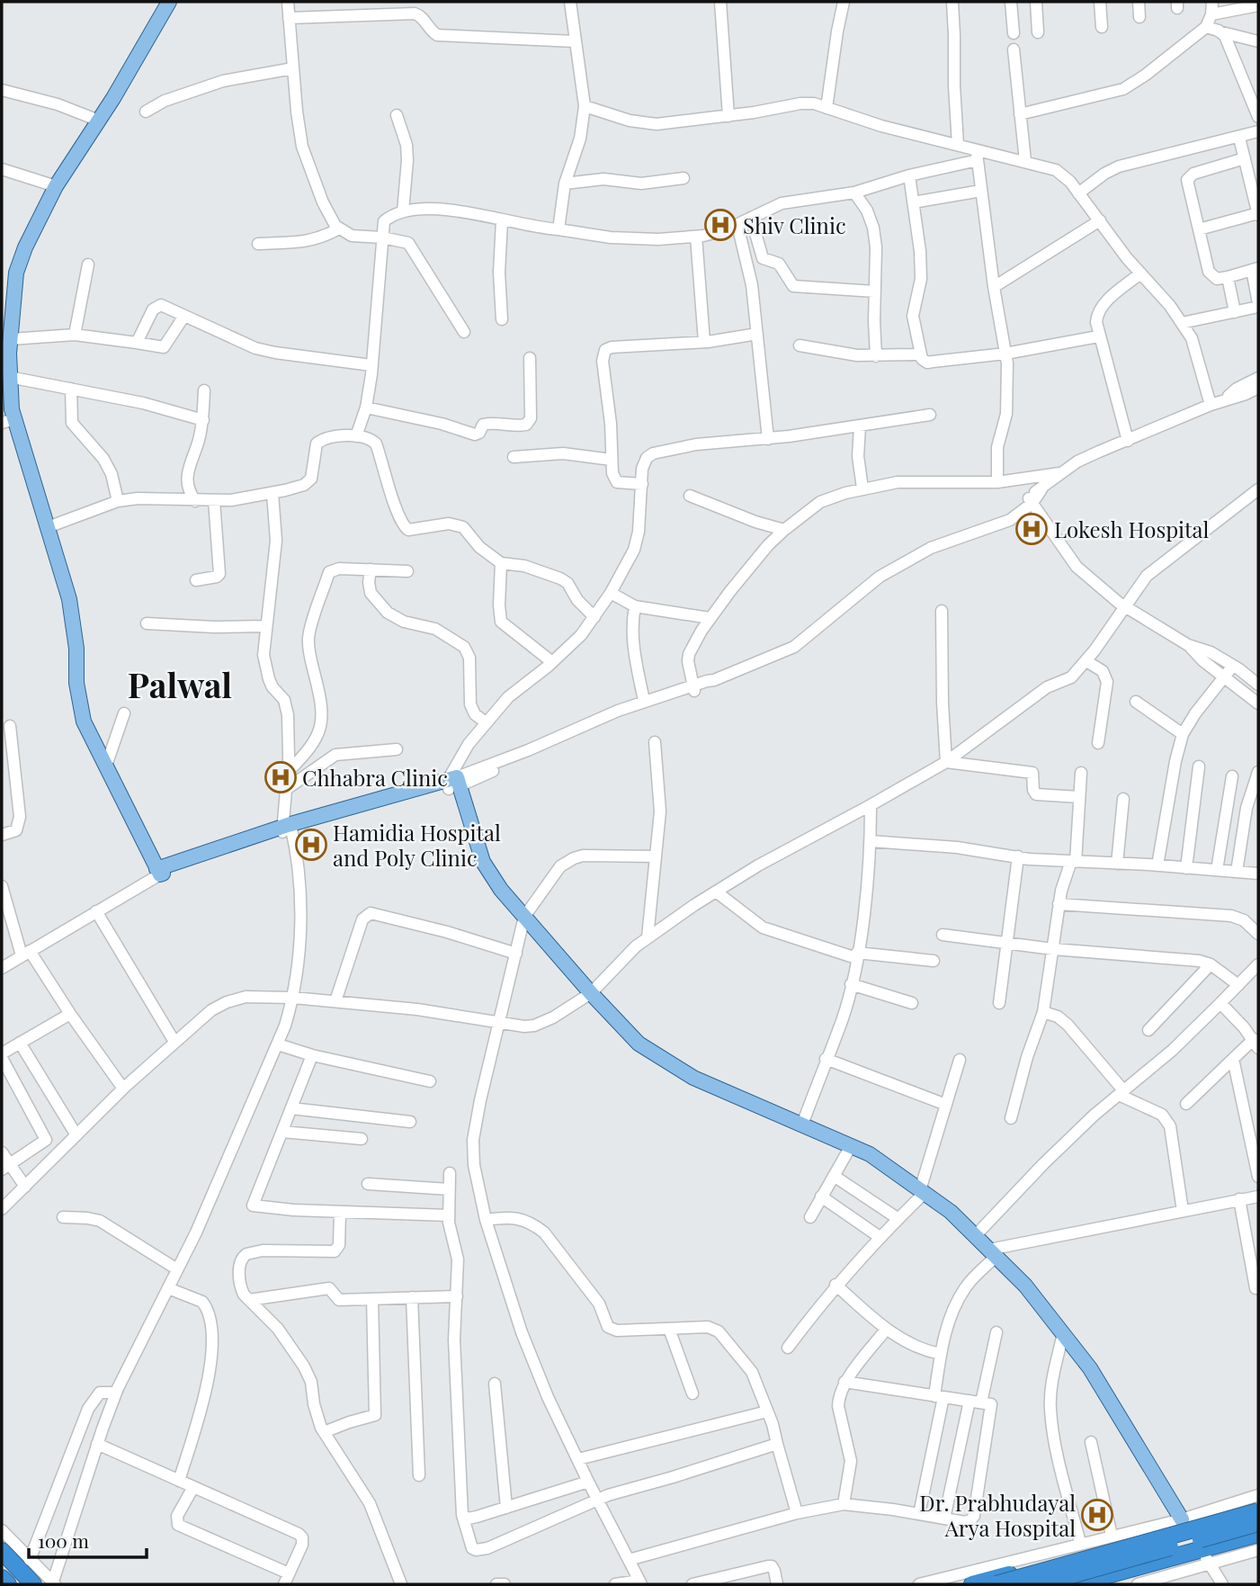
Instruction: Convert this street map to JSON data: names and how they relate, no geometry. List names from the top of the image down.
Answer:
{
  "districts": ["Palwal"],
  "places": {
    "hospital": [
      "Shiv Clinic",
      "Lokesh Hospital",
      "Chhabra Clinic",
      "Hamidia Hospital and Poly Clinic",
      "Dr. Prabhudayal Arya Hospital"
    ]
  },
  "scale_bar": "100 m"
}
